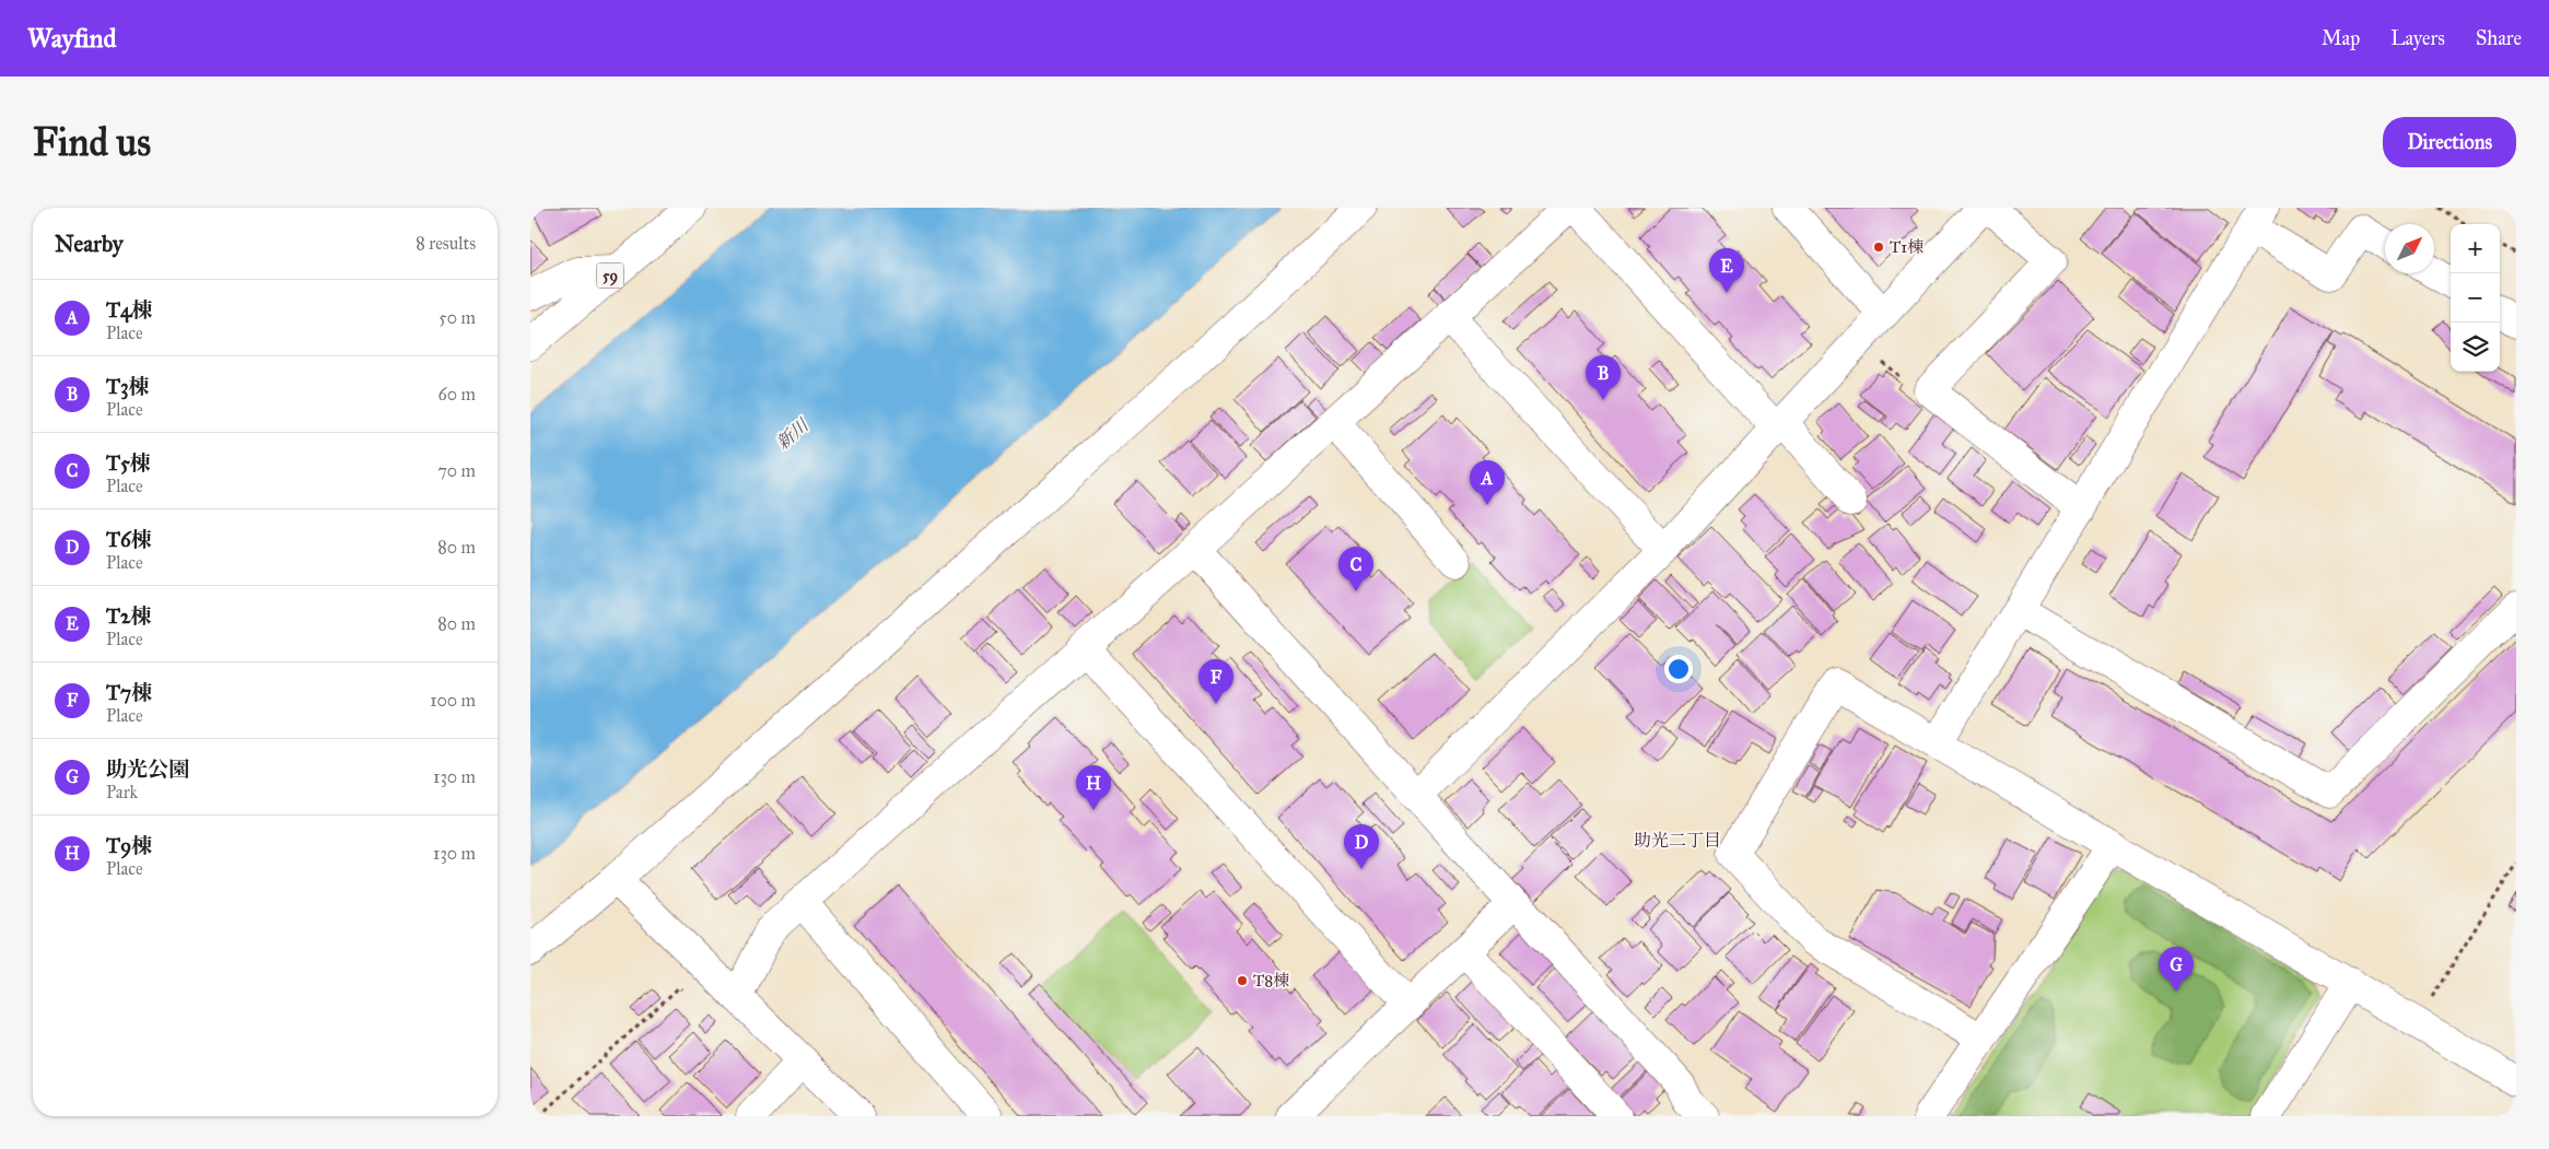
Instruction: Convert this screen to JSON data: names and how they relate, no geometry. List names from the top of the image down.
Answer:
{
  "streets": {
    "street": ["59"]
  },
  "districts": ["助光二丁目"],
  "water": ["新川"],
  "places": ["T1棟", "T8棟"],
  "north": "top right",
  "page": {
    "header": "Wayfind",
    "nav": ["Map", "Layers", "Share"],
    "buttons": "Directions",
    "title": "Find us",
    "heading": ["Nearby", "8 results"],
    "map_buttons": ["+", "−"],
    "pins": [
      "E",
      "B",
      "A",
      "C",
      "F",
      "H",
      "D",
      "G"
    ],
    "list": [
      {
        "mark": "A",
        "name": "T4棟",
        "note": "Place",
        "value": "50 m"
      },
      {
        "mark": "B",
        "name": "T3棟",
        "note": "Place",
        "value": "60 m"
      },
      {
        "mark": "C",
        "name": "T5棟",
        "note": "Place",
        "value": "70 m"
      },
      {
        "mark": "D",
        "name": "T6棟",
        "note": "Place",
        "value": "80 m"
      },
      {
        "mark": "E",
        "name": "T2棟",
        "note": "Place",
        "value": "80 m"
      },
      {
        "mark": "F",
        "name": "T7棟",
        "note": "Place",
        "value": "100 m"
      },
      {
        "mark": "G",
        "name": "助光公園",
        "note": "Park",
        "value": "130 m"
      },
      {
        "mark": "H",
        "name": "T9棟",
        "note": "Place",
        "value": "130 m"
      }
    ]
  }
}
